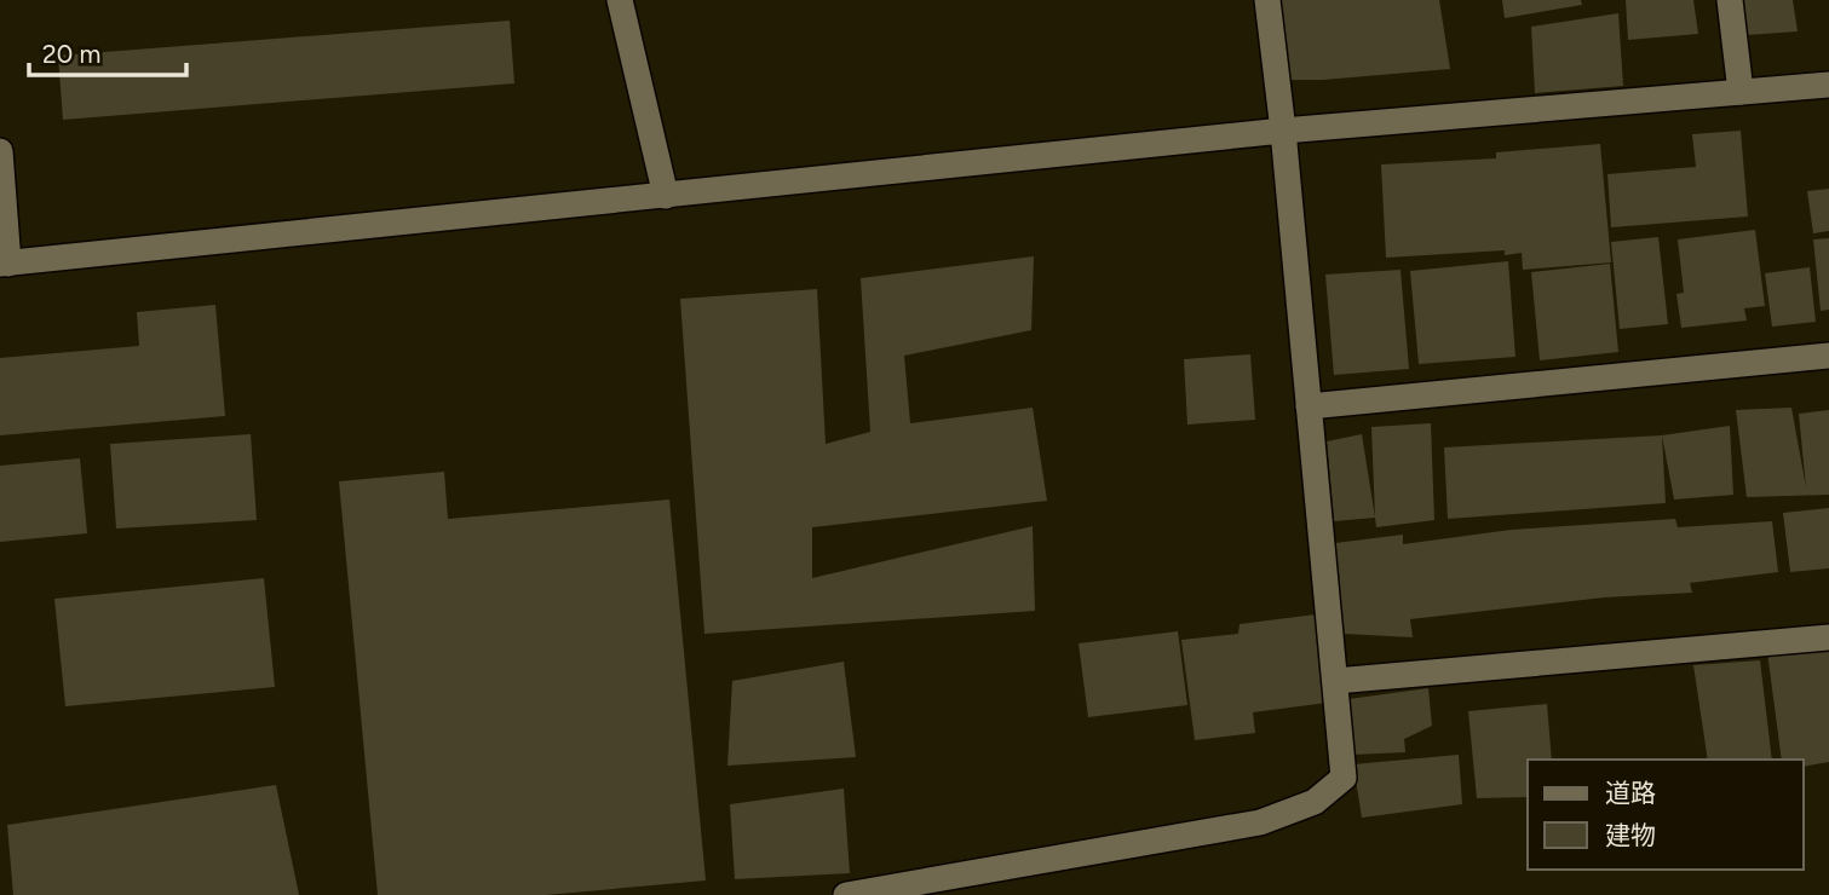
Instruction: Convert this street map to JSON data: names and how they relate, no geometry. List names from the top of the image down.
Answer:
{
  "legend": ["道路", "建物"],
  "scale_bar": "20 m"
}
